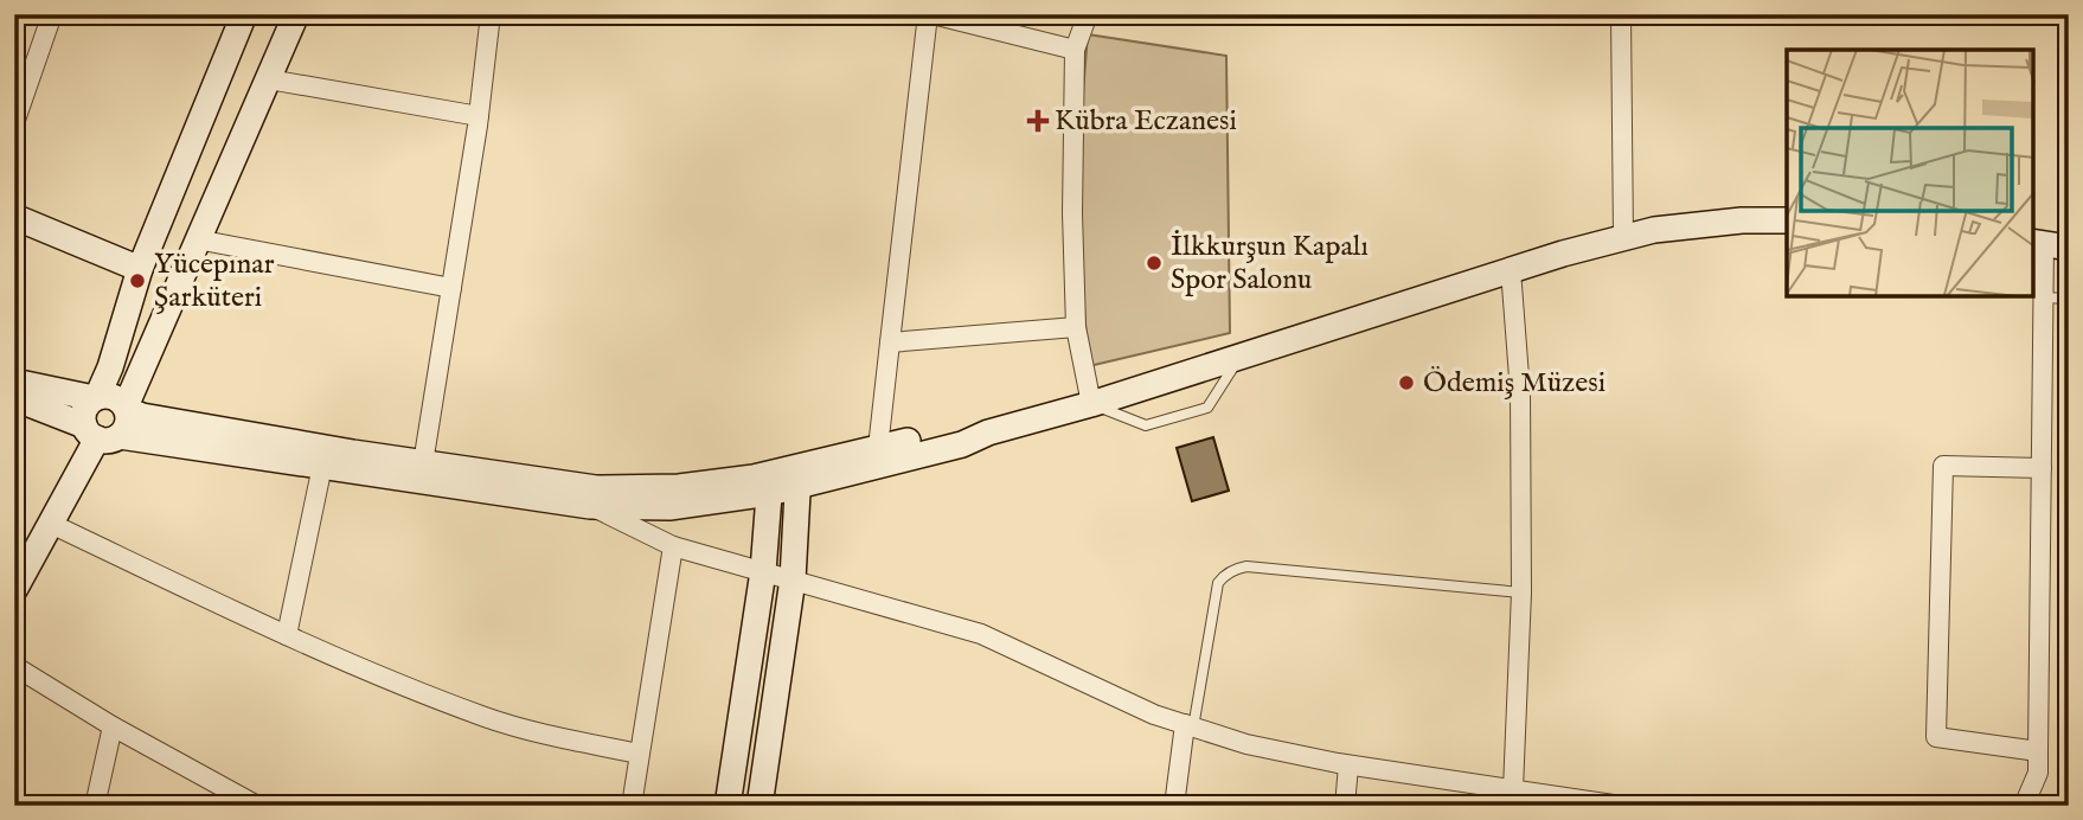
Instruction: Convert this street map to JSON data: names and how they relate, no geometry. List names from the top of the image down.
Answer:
{
  "places": {
    "health": ["Kübra Eczanesi"],
    "other": ["İlkkurşun Kapalı Spor Salonu", "Yücepınar Şarküteri", "Ödemiş Müzesi"]
  }
}
